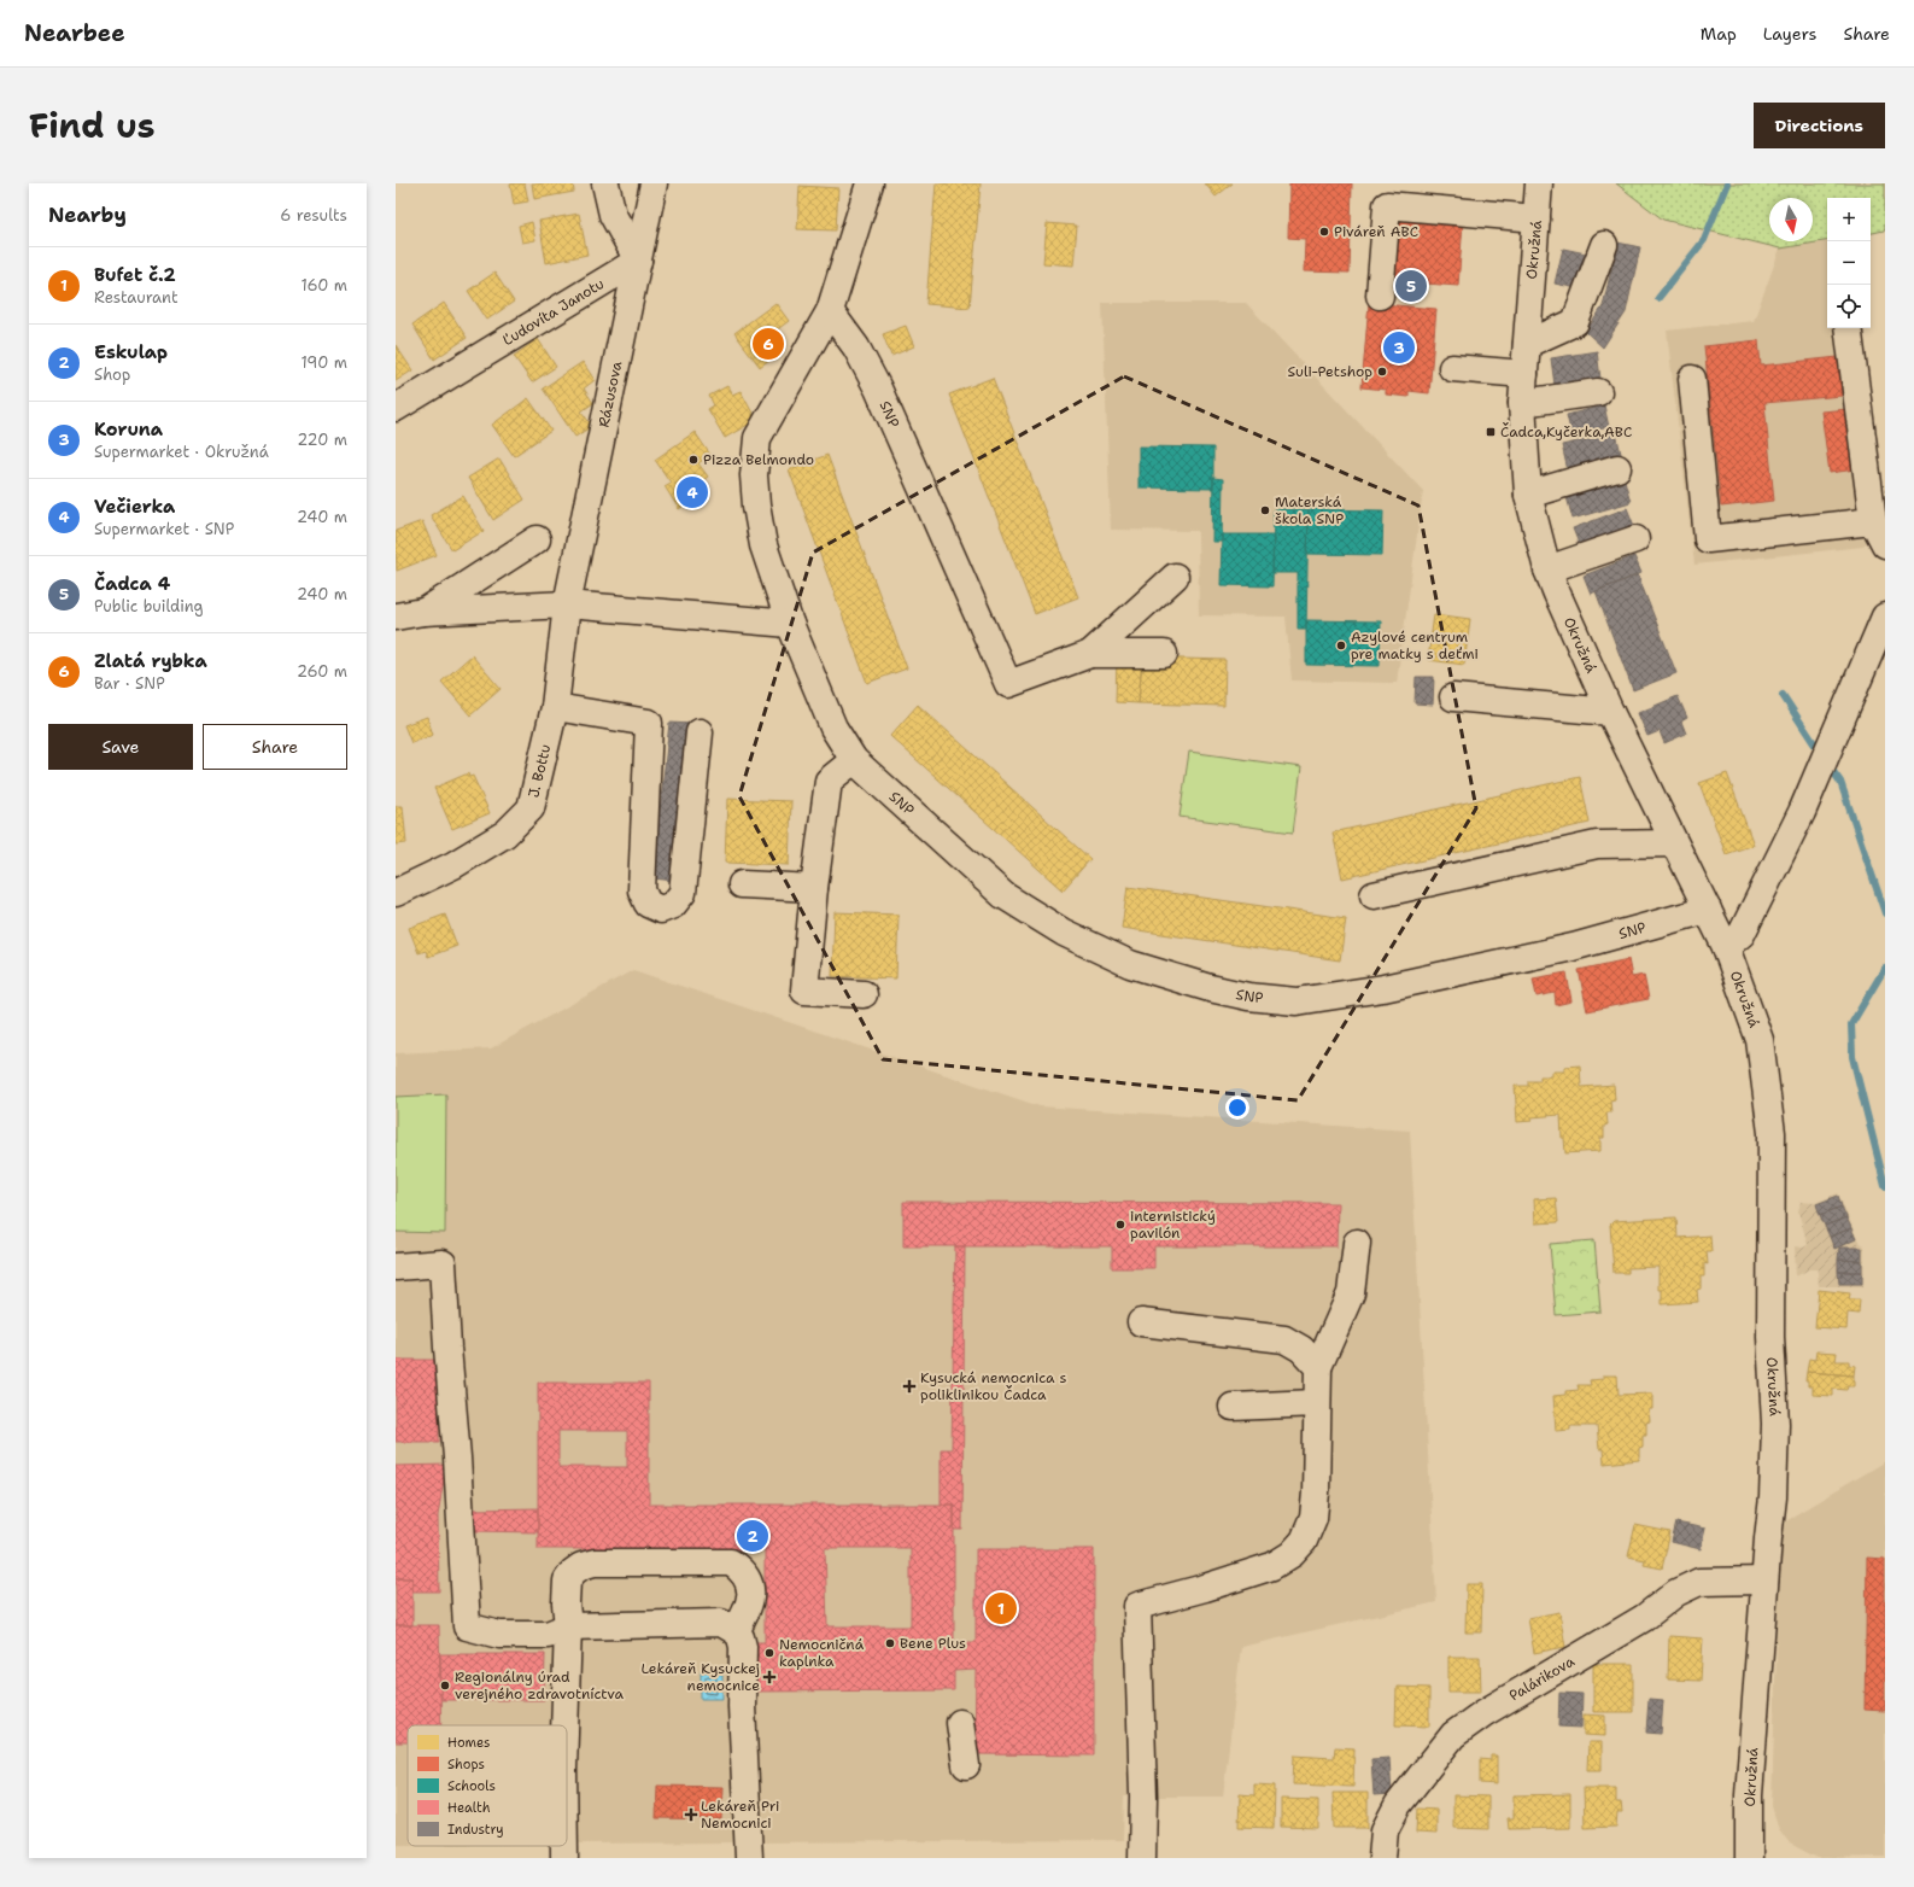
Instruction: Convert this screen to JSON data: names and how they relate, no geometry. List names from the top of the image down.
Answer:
{
  "streets": {
    "street": [
      "Okružná",
      "Ľudovíta Janotu",
      "Rázusova",
      "SNP",
      "J. Bottu",
      "Palárikova"
    ]
  },
  "crossings": [
    ["Okružná", "SNP"],
    ["Okružná", "Palárikova"],
    ["Ľudovíta Janotu", "Rázusova"],
    ["Rázusova", "J. Bottu"]
  ],
  "places": {
    "other": [
      "Piváreň ABC",
      "Suli-Petshop",
      "Pizza Belmondo",
      "Materská škola SNP",
      "Azylové centrum pre matky s deťmi",
      "internistický pavilón",
      "Bene Plus",
      "Nemocničná kaplnka",
      "Regionálny úrad verejného zdravotníctva"
    ],
    "transit": ["Čadca,Kyčerka,ABC"],
    "health": ["Kysucká nemocnica s poliklinikou Čadca", "Lekáreň Kysuckej nemocnice", "Lekáreň Pri Nemocnici"]
  },
  "legend": [
    "Homes",
    "Shops",
    "Schools",
    "Health",
    "Industry"
  ],
  "north": "bottom",
  "page": {
    "header": "Nearbee",
    "nav": ["Map", "Layers", "Share"],
    "title": "Find us",
    "buttons": [
      "Directions",
      ["Save", "Share"]
    ],
    "heading": ["Nearby", "6 results"],
    "map_buttons": ["+", "−"],
    "list": [
      {
        "mark": "1",
        "name": "Bufet č.2",
        "note": "Restaurant",
        "value": "160 m"
      },
      {
        "mark": "2",
        "name": "Eskulap",
        "note": "Shop",
        "value": "190 m"
      },
      {
        "mark": "3",
        "name": "Koruna",
        "note": "Supermarket · Okružná",
        "value": "220 m"
      },
      {
        "mark": "4",
        "name": "Večierka",
        "note": "Supermarket · SNP",
        "value": "240 m"
      },
      {
        "mark": "5",
        "name": "Čadca 4",
        "note": "Public building",
        "value": "240 m"
      },
      {
        "mark": "6",
        "name": "Zlatá rybka",
        "note": "Bar · SNP",
        "value": "260 m"
      }
    ],
    "pins": [
      "5",
      "6",
      "3",
      "4",
      "2",
      "1"
    ]
  }
}
